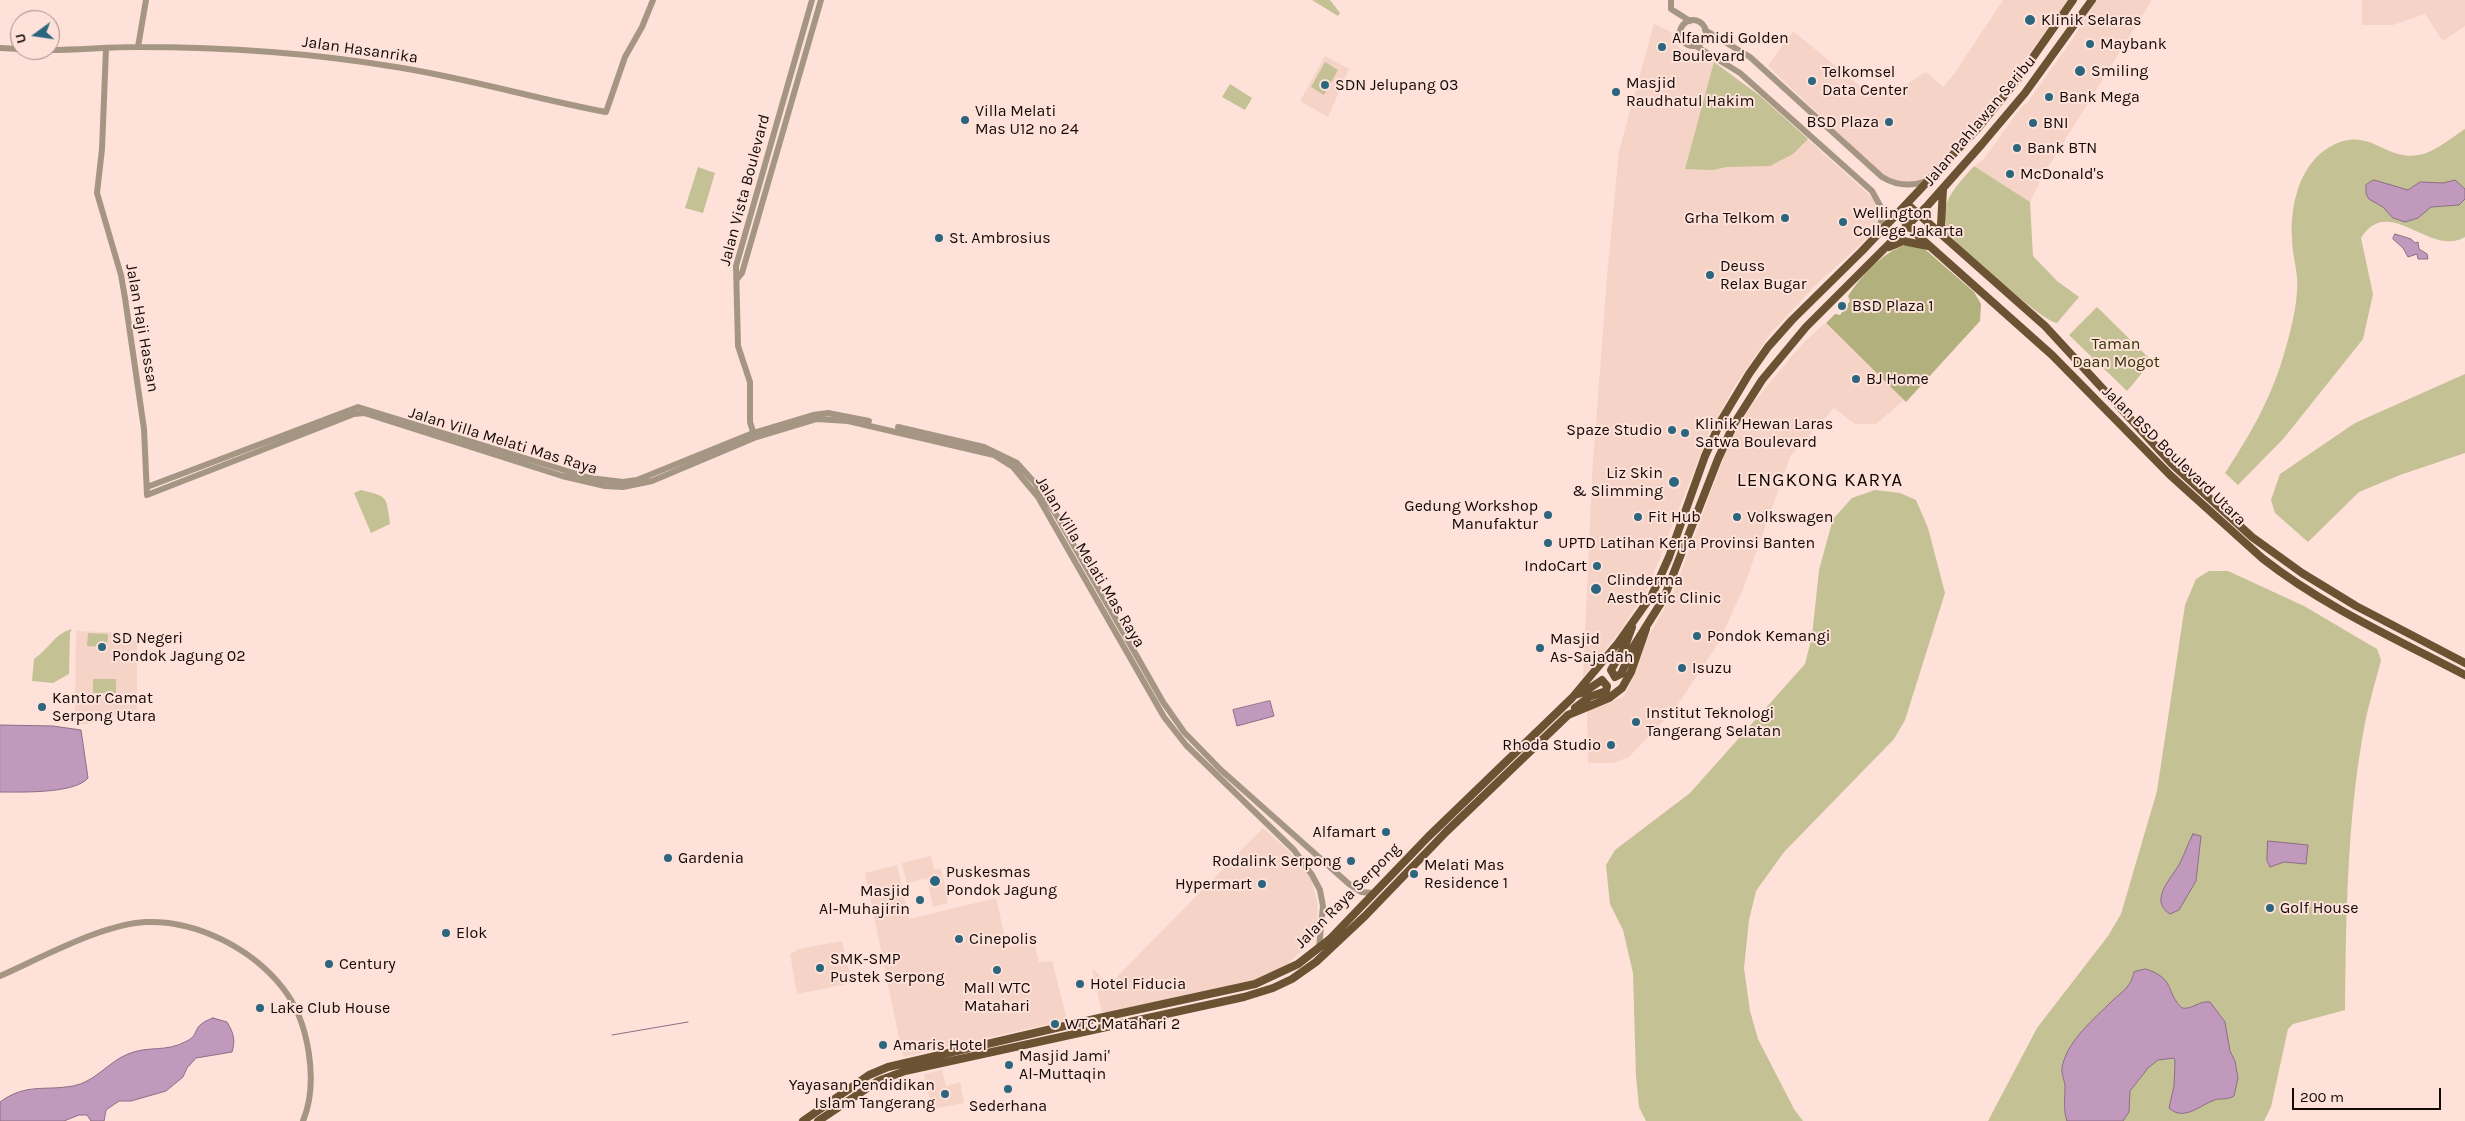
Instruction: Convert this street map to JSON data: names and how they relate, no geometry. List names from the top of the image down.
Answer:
{
  "streets": {
    "main road": ["Jalan Pahlawan Seribu", "Jalan BSD Boulevard Utara", "Jalan Raya Serpong"],
    "street": [
      "Jalan Hasanrika",
      "Jalan Vista Boulevard",
      "Jalan Haji Hassan",
      "Jalan Villa Melati Mas Raya"
    ]
  },
  "crossings": [
    ["Jalan Hasanrika", "Jalan Haji Hassan"],
    ["Jalan Pahlawan Seribu", "Jalan BSD Boulevard Utara"],
    ["Jalan Pahlawan Seribu", "Jalan Raya Serpong"],
    ["Jalan Haji Hassan", "Jalan Villa Melati Mas Raya"],
    ["Jalan Villa Melati Mas Raya", "Jalan Raya Serpong"]
  ],
  "districts": ["LENGKONG KARYA"],
  "parks": ["Taman Daan Mogot"],
  "places": [
    "Klinik Selaras",
    "Maybank",
    "Alfamidi Golden Boulevard",
    "Smiling",
    "Telkomsel Data Center",
    "SDN Jelupang 03",
    "Masjid Raudhatul Hakim",
    "Bank Mega",
    "Villa Melati Mas U12 no 24",
    "BSD Plaza",
    "BNI",
    "Bank BTN",
    "McDonald's",
    "Grha Telkom",
    "Wellington College Jakarta",
    "St. Ambrosius",
    "Deuss Relax Bugar",
    "BSD Plaza 1",
    "BJ Home",
    "Spaze Studio",
    "Klinik Hewan Laras Satwa Boulevard",
    "Liz Skin & Slimming",
    "Gedung Workshop Manufaktur",
    "Fit Hub",
    "Volkswagen",
    "UPTD Latihan Kerja Provinsi Banten",
    "IndoCart",
    "Clinderma Aesthetic Clinic",
    "Pondok Kemangi",
    "SD Negeri Pondok Jagung 02",
    "Masjid As-Sajadah",
    "Isuzu",
    "Kantor Camat Serpong Utara",
    "Institut Teknologi Tangerang Selatan",
    "Rhoda Studio",
    "Alfamart",
    "Gardenia",
    "Rodalink Serpong",
    "Melati Mas Residence 1",
    "Puskesmas Pondok Jagung",
    "Hypermart",
    "Masjid Al-Muhajirin",
    "Golf House",
    "Elok",
    "Cinepolis",
    "Century",
    "SMK-SMP Pustek Serpong",
    "Mall WTC Matahari",
    "Hotel Fiducia",
    "Lake Club House",
    "WTC Matahari 2",
    "Amaris Hotel",
    "Masjid Jami' Al-Muttaqin",
    "Sederhana",
    "Yayasan Pendidikan Islam Tangerang"
  ],
  "scale_bar": "200 m",
  "north": "left"
}
